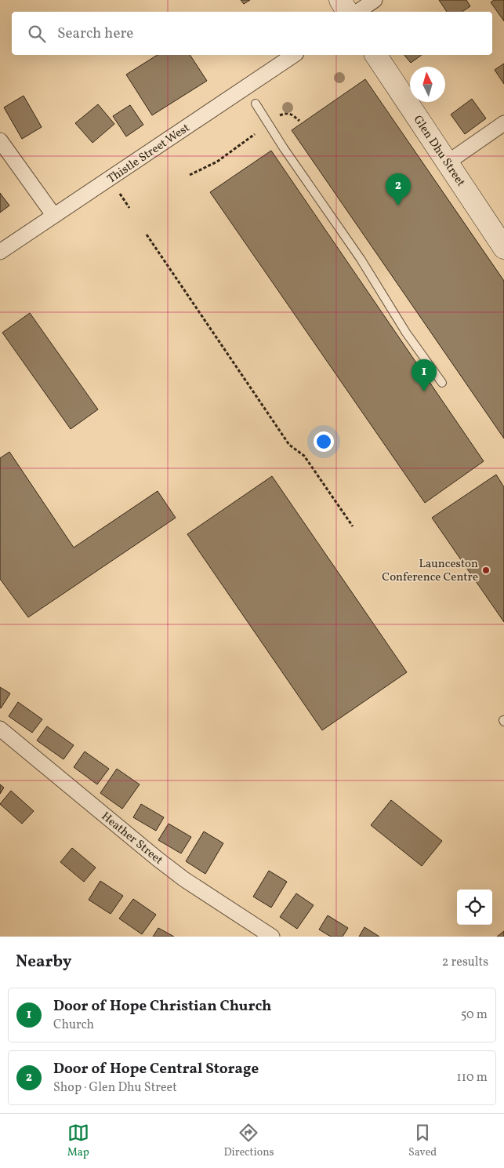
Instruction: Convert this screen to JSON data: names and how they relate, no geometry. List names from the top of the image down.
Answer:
{
  "streets": {
    "street": ["Glen Dhu Street", "Thistle Street West", "Heather Street"]
  },
  "places": ["Launceston Conference Centre"],
  "north": "top",
  "page": {
    "search": "Search here",
    "pins": ["2", "1"],
    "heading": ["Nearby", "2 results"],
    "list": [
      {
        "mark": "1",
        "name": "Door of Hope Christian Church",
        "note": "Church",
        "value": "50 m"
      },
      {
        "mark": "2",
        "name": "Door of Hope Central Storage",
        "note": "Shop · Glen Dhu Street",
        "value": "110 m"
      }
    ],
    "nav": ["Map", "Directions", "Saved"]
  }
}
